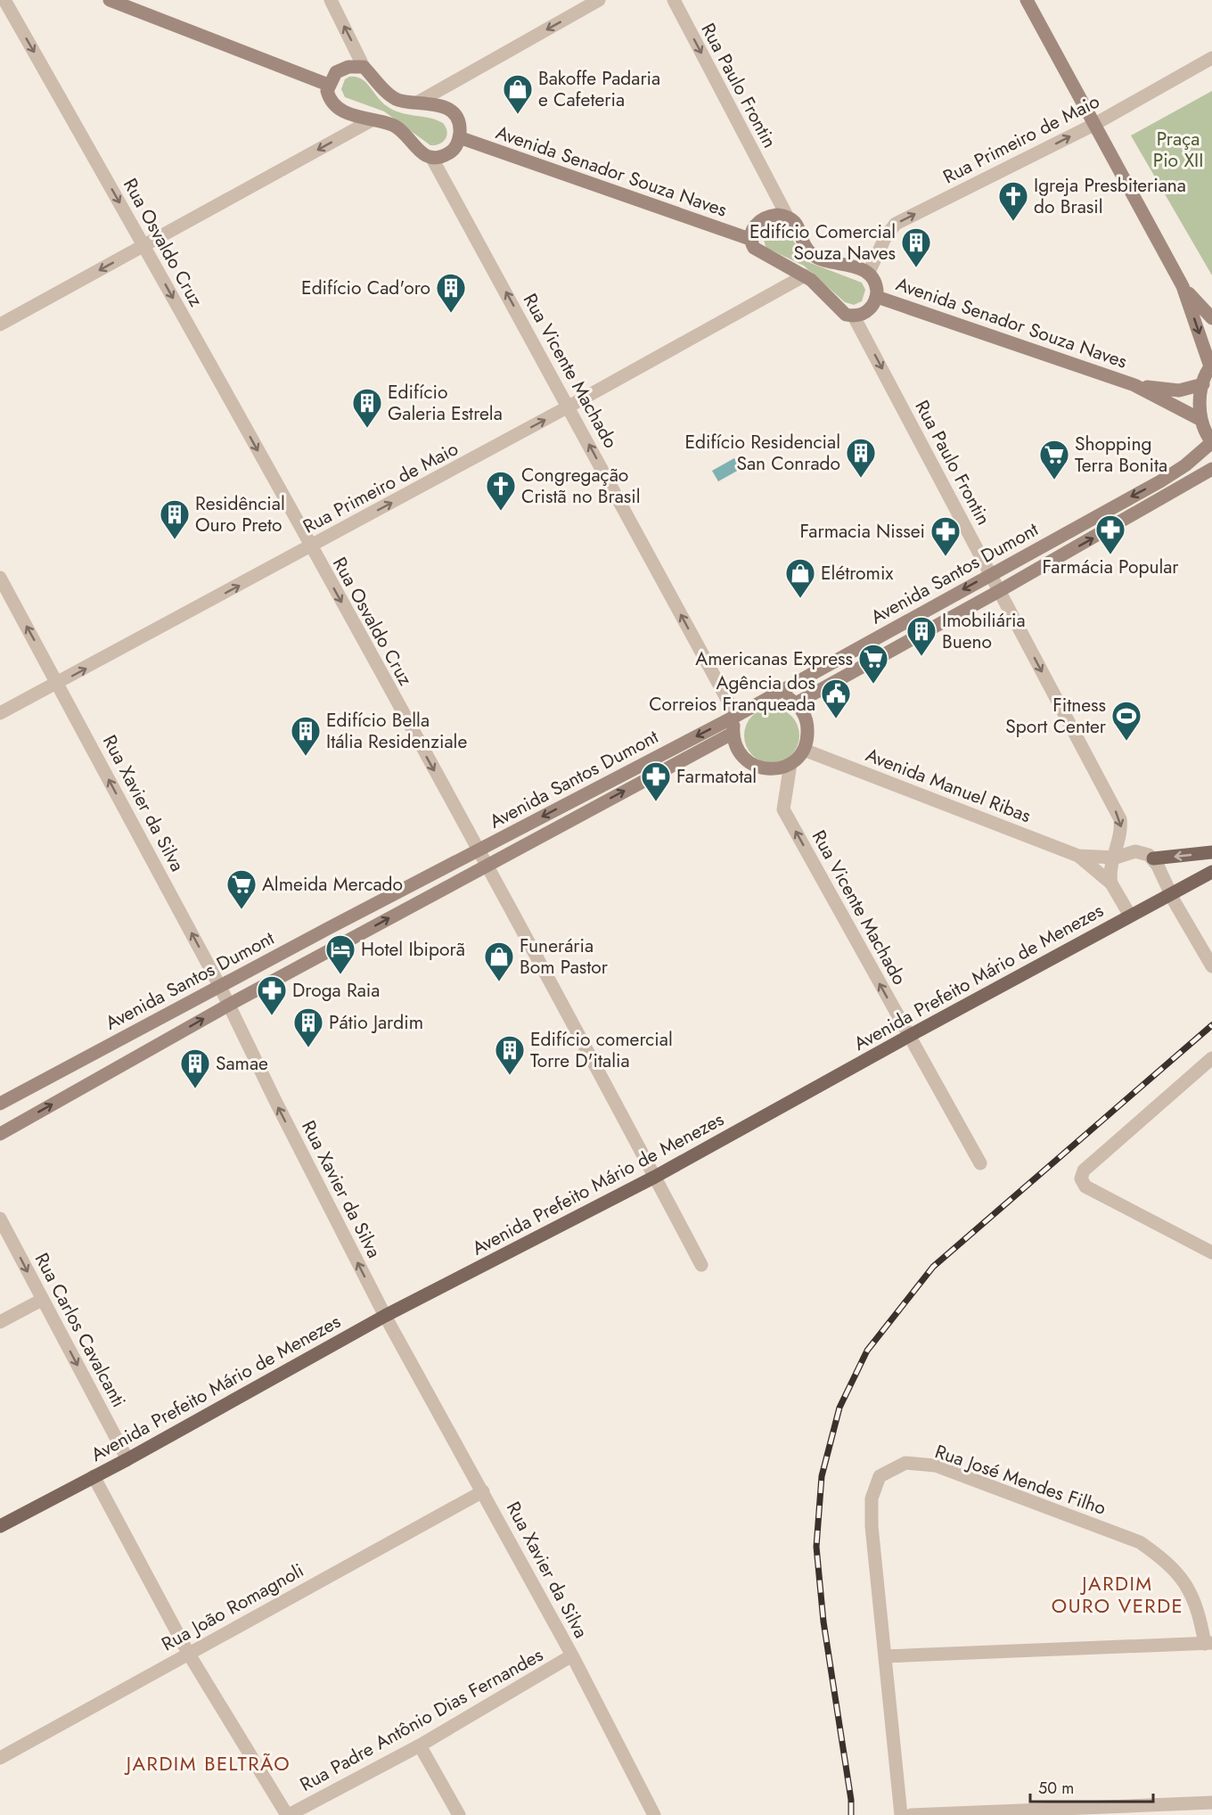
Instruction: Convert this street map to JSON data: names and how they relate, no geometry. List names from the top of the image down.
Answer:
{
  "streets": {
    "main road": ["Avenida Senador Souza Naves", "Avenida Santos Dumont", "Avenida Prefeito Mário de Menezes"],
    "street": [
      "Rua Paulo Frontin",
      "Rua Primeiro de Maio",
      "Rua Osvaldo Cruz",
      "Rua Vicente Machado",
      "Avenida Manuel Ribas",
      "Rua Xavier da Silva",
      "Rua Carlos Cavalcanti",
      "Rua José Mendes Filho",
      "Rua João Romagnoli",
      "Rua Padre Antônio Dias Fernandes"
    ]
  },
  "crossings": [
    ["Rua Paulo Frontin", "Avenida Santos Dumont"],
    ["Rua Paulo Frontin", "Avenida Manuel Ribas"],
    ["Rua Paulo Frontin", "Avenida Prefeito Mário de Menezes"],
    ["Rua Primeiro de Maio", "Rua Osvaldo Cruz"],
    ["Rua Primeiro de Maio", "Rua Vicente Machado"],
    ["Rua Primeiro de Maio", "Rua Xavier da Silva"],
    ["Rua Osvaldo Cruz", "Avenida Santos Dumont"],
    ["Rua Osvaldo Cruz", "Avenida Prefeito Mário de Menezes"],
    ["Rua Vicente Machado", "Avenida Santos Dumont"],
    ["Rua Vicente Machado", "Avenida Manuel Ribas"],
    ["Rua Vicente Machado", "Avenida Prefeito Mário de Menezes"],
    ["Avenida Santos Dumont", "Avenida Manuel Ribas"],
    ["Avenida Santos Dumont", "Rua Xavier da Silva"],
    ["Avenida Manuel Ribas", "Avenida Prefeito Mário de Menezes"],
    ["Rua Xavier da Silva", "Avenida Prefeito Mário de Menezes"],
    ["Rua Xavier da Silva", "Rua João Romagnoli"],
    ["Rua Xavier da Silva", "Rua Padre Antônio Dias Fernandes"],
    ["Avenida Prefeito Mário de Menezes", "Rua Carlos Cavalcanti"]
  ],
  "one_way": [
    "Rua Paulo Frontin",
    "Rua Primeiro de Maio",
    "Rua Osvaldo Cruz",
    "Rua Vicente Machado",
    "Rua Xavier da Silva",
    "Rua Carlos Cavalcanti"
  ],
  "districts": ["JARDIM OURO VERDE", "JARDIM BELTRÃO"],
  "parks": ["Praça Pio XII"],
  "places": {
    "shop": ["Bakoffe Padaria e Cafeteria", "Elétromix", "Funerária Bom Pastor"],
    "church": ["Igreja Presbiteriana do Brasil", "Congregação Cristã no Brasil"],
    "building": [
      "Edifício Comercial Souza Naves",
      "Edifício Cad'oro",
      "Edifício Galeria Estrela",
      "Edifício Residencial San Conrado",
      "Residêncial Ouro Preto",
      "Imobiliária Bueno",
      "Edifício Bella Itália Residenziale",
      "Pátio Jardim",
      "Edifício comercial Torre D'italia",
      "Samae"
    ],
    "supermarket": ["Shopping Terra Bonita", "Americanas Express", "Almeida Mercado"],
    "pharmacy": [
      "Farmácia Popular",
      "Farmacia Nissei",
      "Farmatotal",
      "Droga Raia"
    ],
    "public building": ["Agência dos Correios Franqueada"],
    "sports": ["Fitness Sport Center"],
    "hotel": ["Hotel Ibiporã"]
  },
  "scale_bar": "50 m"
}
